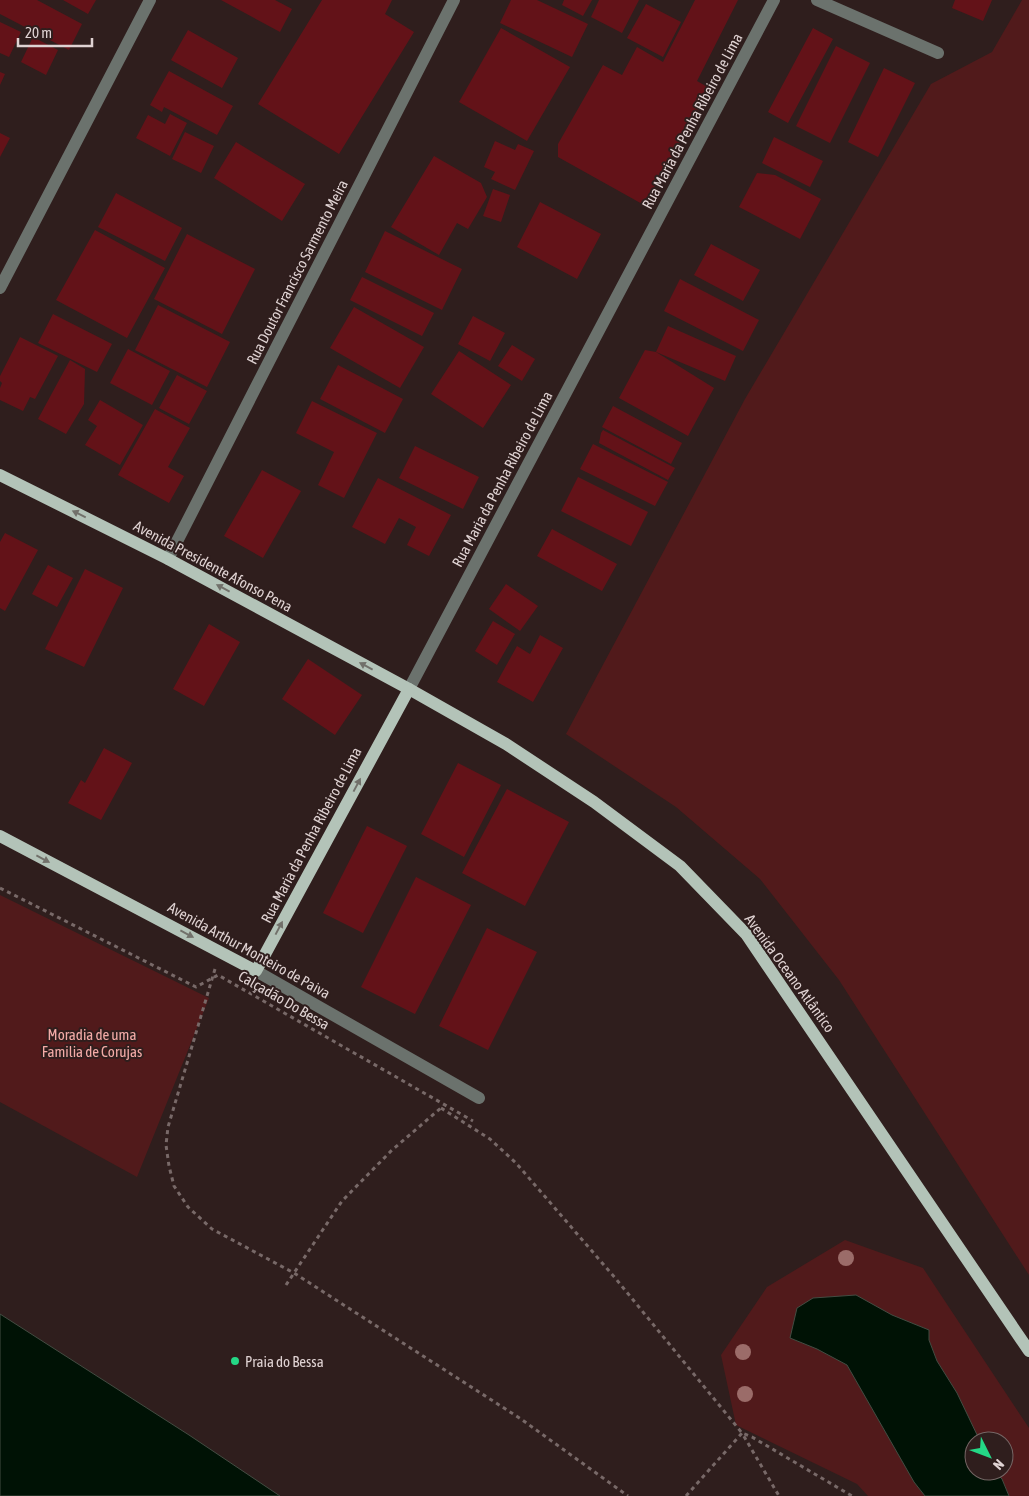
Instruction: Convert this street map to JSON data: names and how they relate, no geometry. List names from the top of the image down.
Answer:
{
  "streets": {
    "main road": [
      "Rua Maria da Penha Ribeiro de Lima",
      "Avenida Presidente Afonso Pena",
      "Avenida Arthur Monteiro de Paiva",
      "Avenida Oceano Atlântico"
    ],
    "street": ["Rua Doutor Francisco Sarmento Meira"],
    "path": ["Calçadão Do Bessa"]
  },
  "crossings": [
    ["Rua Maria da Penha Ribeiro de Lima", "Avenida Presidente Afonso Pena"],
    ["Rua Maria da Penha Ribeiro de Lima", "Avenida Arthur Monteiro de Paiva"],
    ["Rua Maria da Penha Ribeiro de Lima", "Avenida Oceano Atlântico"],
    ["Rua Doutor Francisco Sarmento Meira", "Avenida Presidente Afonso Pena"],
    ["Avenida Presidente Afonso Pena", "Avenida Oceano Atlântico"]
  ],
  "one_way": ["Avenida Presidente Afonso Pena", "Avenida Arthur Monteiro de Paiva"],
  "parks": ["Moradia de uma Familia de Corujas"],
  "places": ["Praia do Bessa"],
  "scale_bar": "20 m",
  "north": "bottom right"
}
